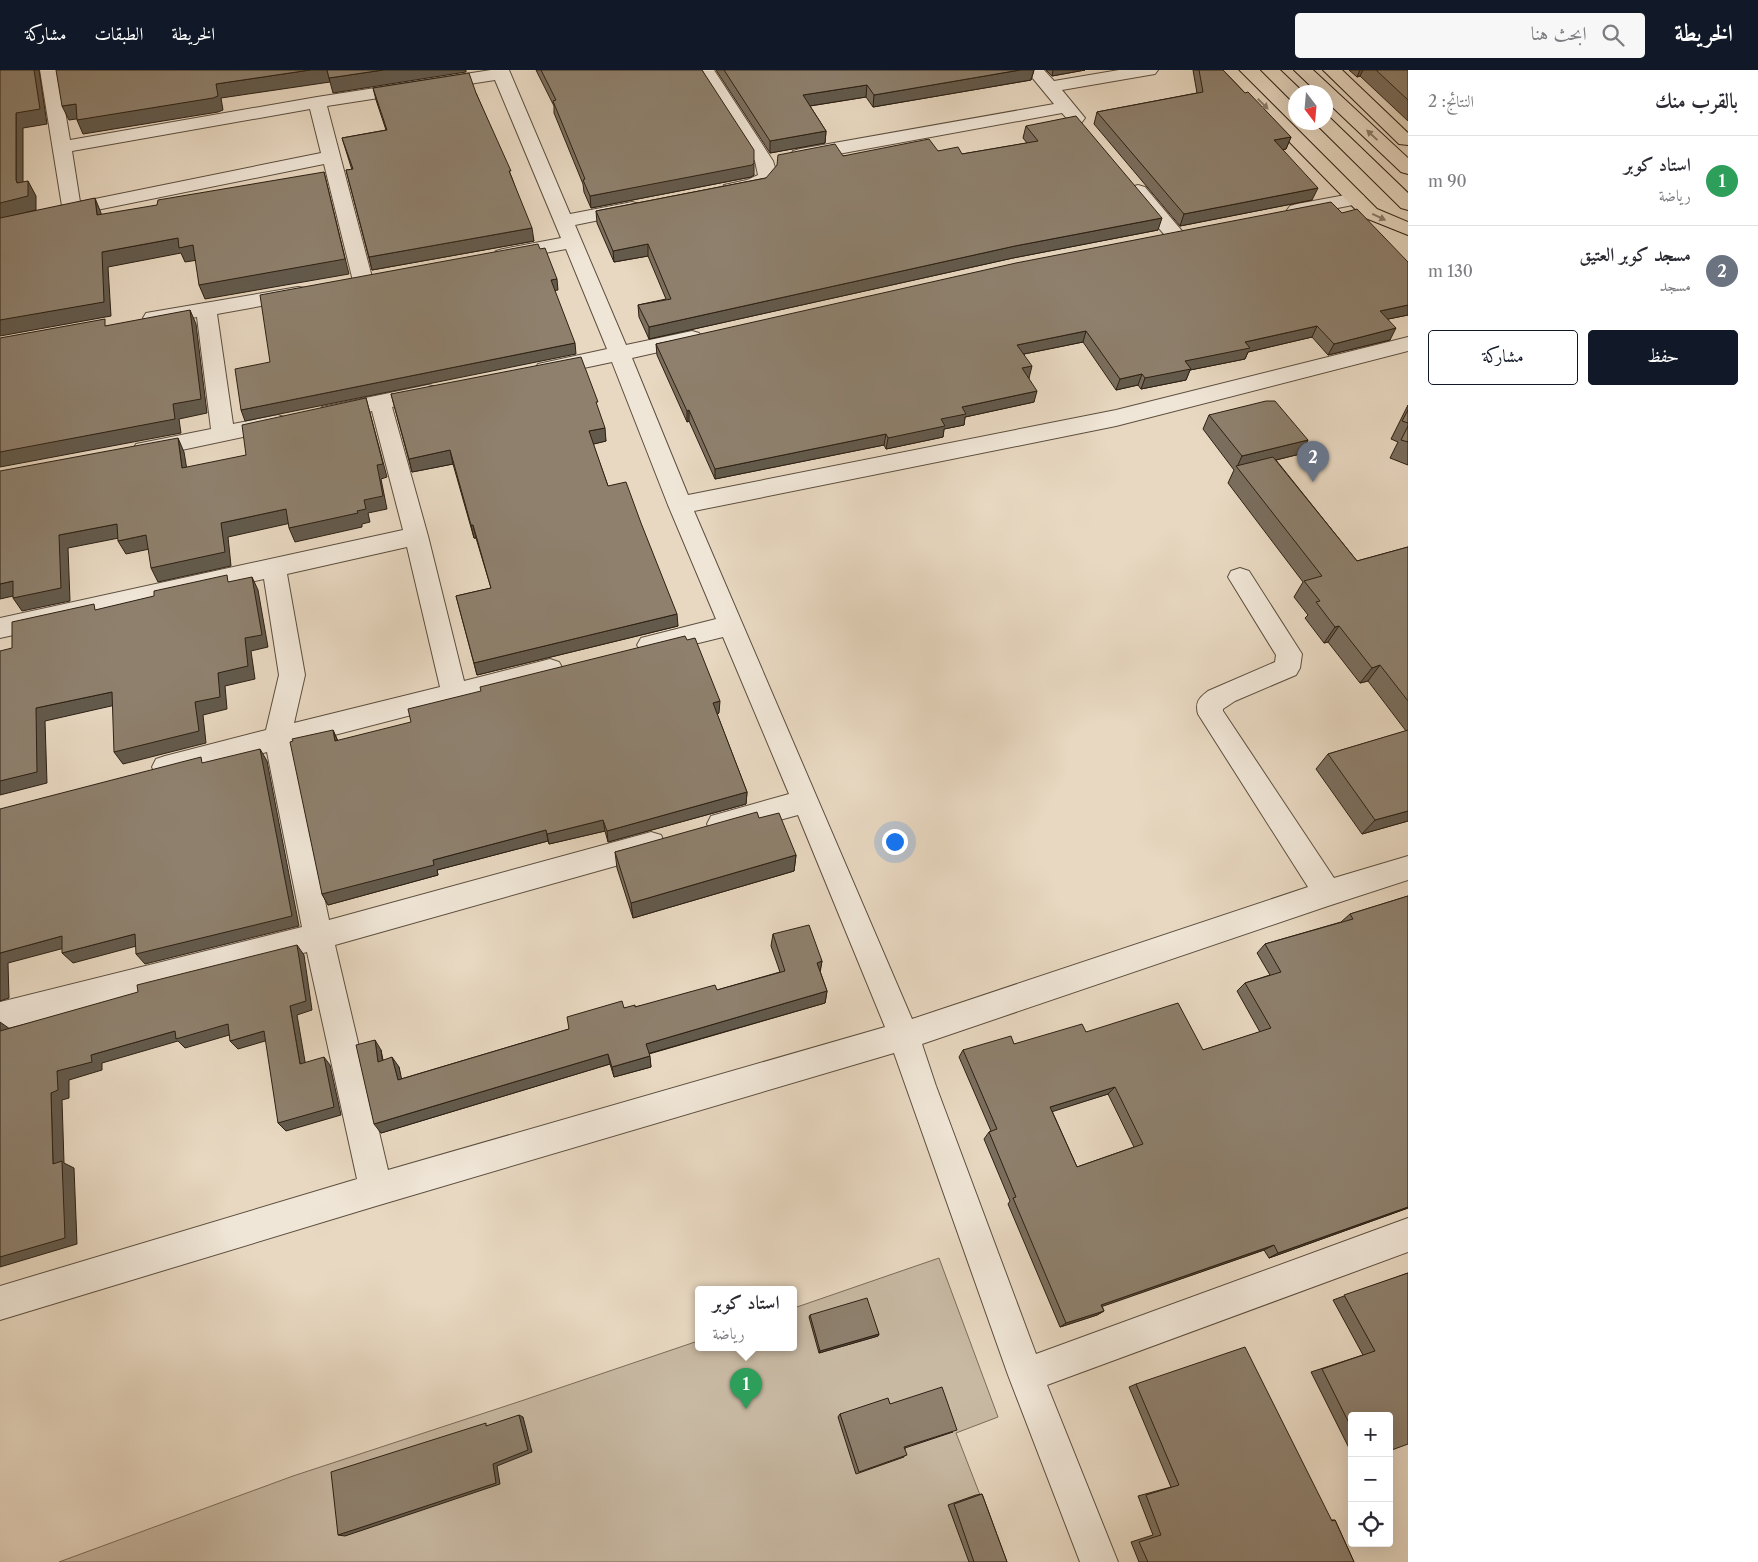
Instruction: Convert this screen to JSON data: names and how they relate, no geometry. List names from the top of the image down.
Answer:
{
  "north": "bottom",
  "page": {
    "header": "الخريطة",
    "search": "ابحث هنا",
    "nav": ["الخريطة", "الطبقات", "مشاركة"],
    "heading": ["بالقرب منك", "النتائج: 2"],
    "list": [
      {
        "mark": "1",
        "name": "استاد كوبر",
        "note": "رياضة",
        "value": "90 m"
      },
      {
        "mark": "2",
        "name": "مسجد كوبر العتيق",
        "note": "مسجد",
        "value": "130 m"
      }
    ],
    "buttons": ["حفظ", "مشاركة"],
    "pins": ["2", "1"],
    "popup": ["استاد كوبر", "رياضة"],
    "map_buttons": ["+", "−"]
  }
}
